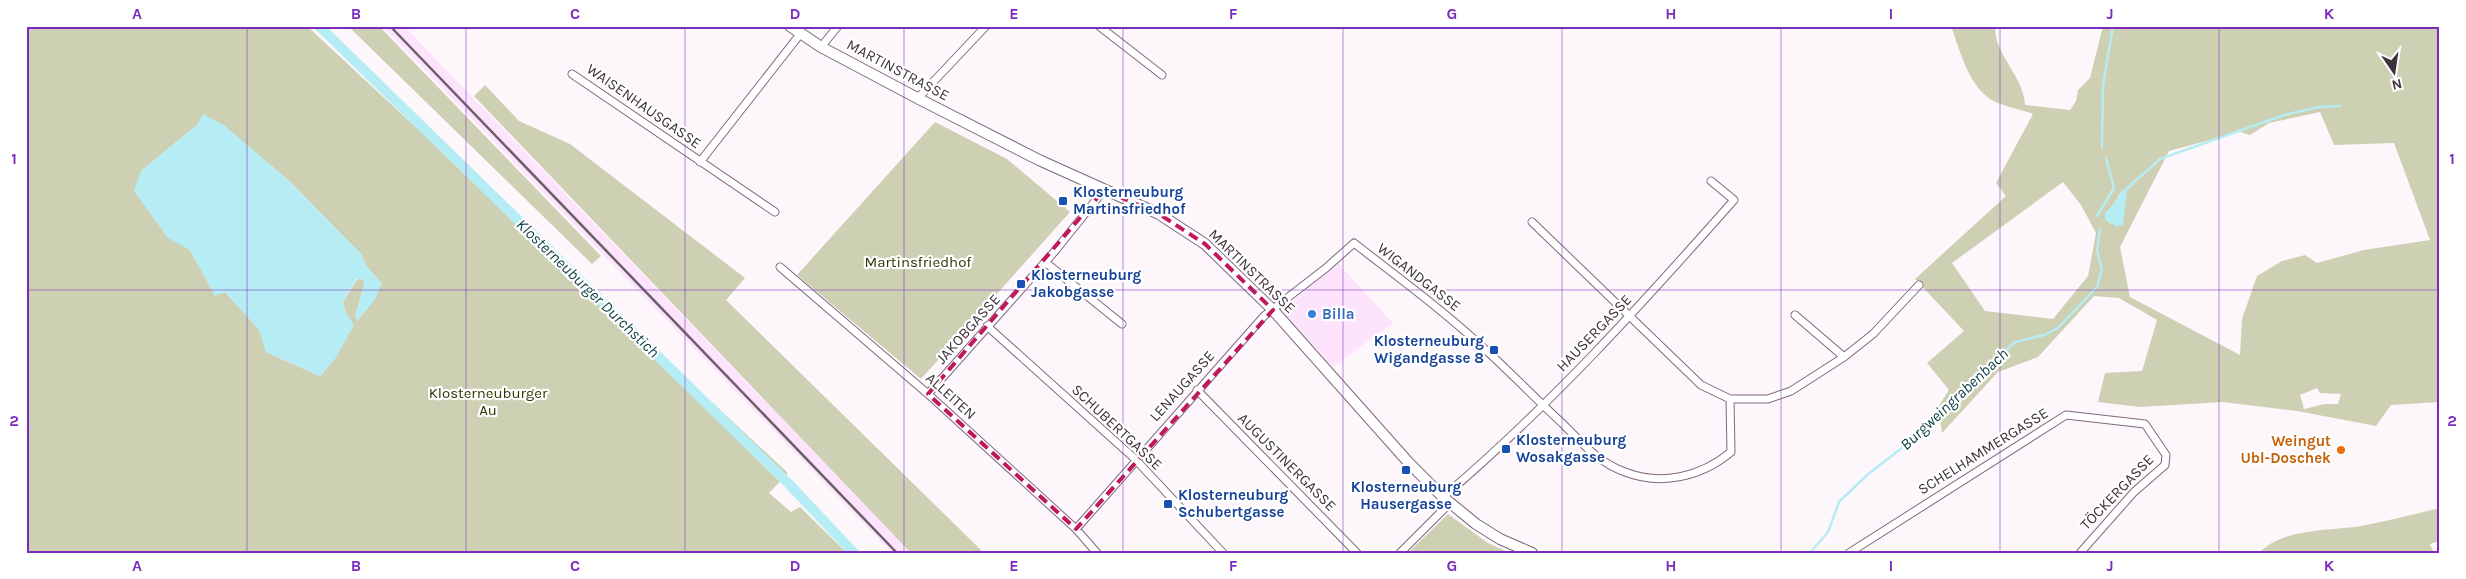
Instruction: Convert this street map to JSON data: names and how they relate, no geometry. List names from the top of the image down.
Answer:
{
  "streets": {
    "main road": ["MARTINSTRASSE"],
    "street": [
      "WAISENHAUSGASSE",
      "WIGANDGASSE",
      "JAKOBGASSE",
      "HAUSERGASSE",
      "LENAUGASSE",
      "ALLEITEN",
      "SCHUBERTGASSE",
      "SCHELHAMMERGASSE",
      "AUGUSTINERGASSE",
      "TÖCKERGASSE"
    ]
  },
  "crossings": [
    ["MARTINSTRASSE", "WAISENHAUSGASSE"],
    ["MARTINSTRASSE", "WIGANDGASSE"],
    ["MARTINSTRASSE", "JAKOBGASSE"],
    ["MARTINSTRASSE", "HAUSERGASSE"],
    ["MARTINSTRASSE", "LENAUGASSE"],
    ["WIGANDGASSE", "HAUSERGASSE"],
    ["WIGANDGASSE", "LENAUGASSE"],
    ["JAKOBGASSE", "ALLEITEN"],
    ["JAKOBGASSE", "SCHUBERTGASSE"],
    ["LENAUGASSE", "ALLEITEN"],
    ["LENAUGASSE", "SCHUBERTGASSE"],
    ["LENAUGASSE", "AUGUSTINERGASSE"],
    ["SCHELHAMMERGASSE", "TÖCKERGASSE"]
  ],
  "water": ["Klosterneuburger Durchstich", "Burgweingrabenbach"],
  "parks": ["Martinsfriedhof", "Klosterneuburger Au"],
  "places": {
    "transit": [
      "Klosterneuburg Martinsfriedhof",
      "Klosterneuburg Jakobgasse",
      "Klosterneuburg Wigandgasse 8",
      "Klosterneuburg Wosakgasse",
      "Klosterneuburg Hausergasse",
      "Klosterneuburg Schubertgasse"
    ],
    "other": ["Billa", "Weingut Ubl-Doschek"]
  },
  "north": "bottom",
  "grid": {
    "columns": [
      "A",
      "B",
      "C",
      "D",
      "E",
      "F",
      "G",
      "H",
      "I",
      "J",
      "K"
    ],
    "rows": ["1", "2"]
  }
}
